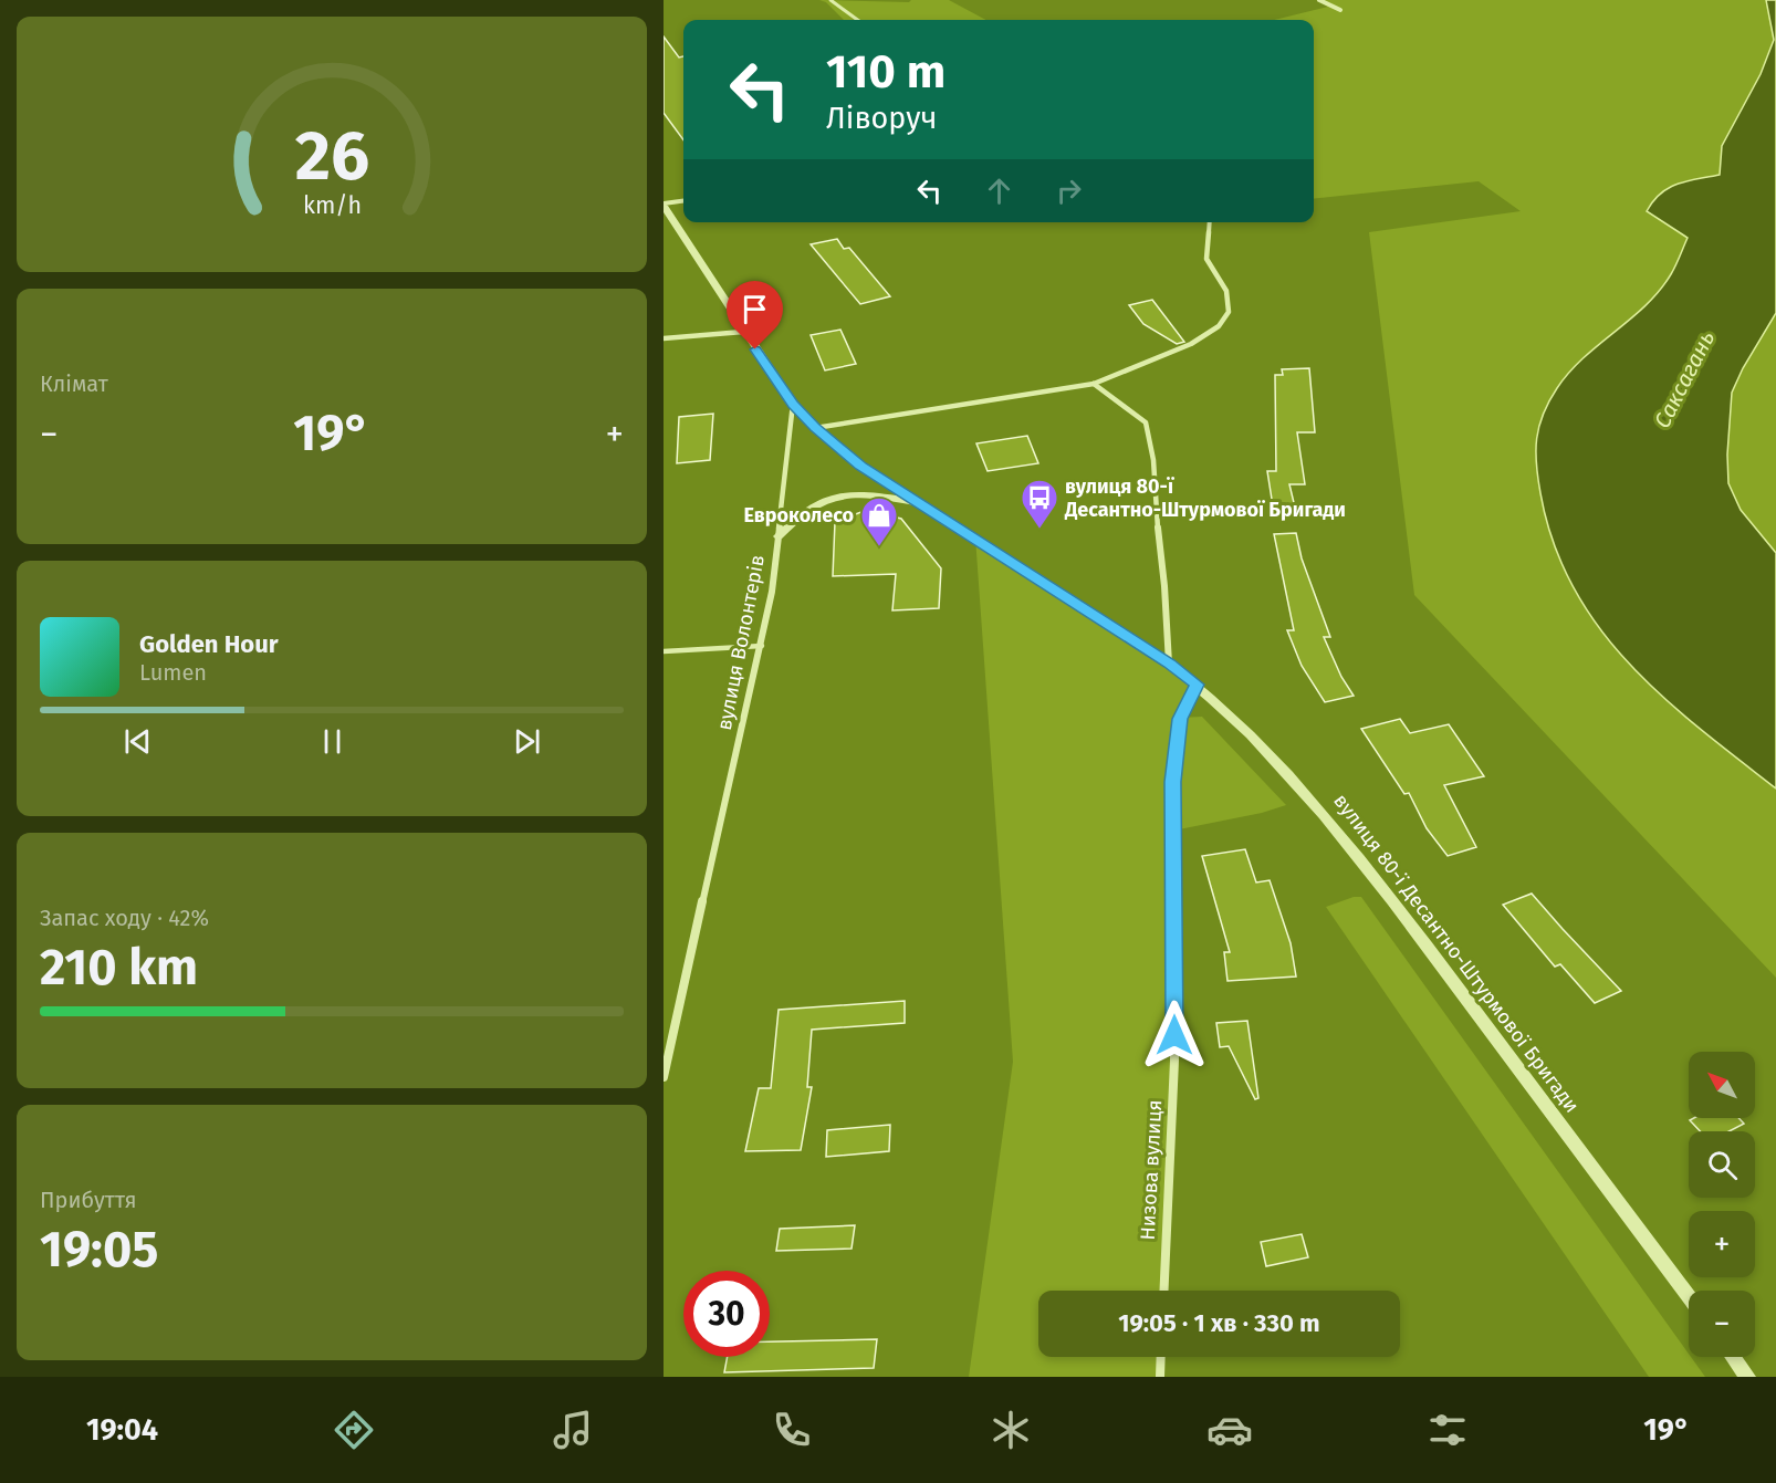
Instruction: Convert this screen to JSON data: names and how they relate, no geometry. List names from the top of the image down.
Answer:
{
  "streets": {
    "street": ["вулиця Волонтерів", "вулиця 80-ї Десантно-Штурмової Бригади", "Низова вулиця"]
  },
  "crossings": [
    ["вулиця Волонтерів", "вулиця 80-ї Десантно-Штурмової Бригади"],
    ["вулиця 80-ї Десантно-Штурмової Бригади", "Низова вулиця"]
  ],
  "water": ["Саксагань"],
  "places": {
    "bus stop": ["вулиця 80-ї Десантно-Штурмової Бригади"],
    "shop": ["Евроколесо"]
  },
  "north": "top left",
  "page": {
    "turn": ["110 m", "Ліворуч"],
    "tile": [
      "Клімат",
      ["Запас ходу · 42%", "210 km"],
      ["Прибуття", "19:05"]
    ],
    "heat": ["−", "19°", "+"],
    "song": ["Golden Hour", "Lumen"],
    "map_buttons": ["+", "−"],
    "limit": "30",
    "trip": "19:05 · 1 хв · 330 m",
    "tabs": ["19:04", "19°"],
    "gauge": ["26", "km/h"]
  }
}
